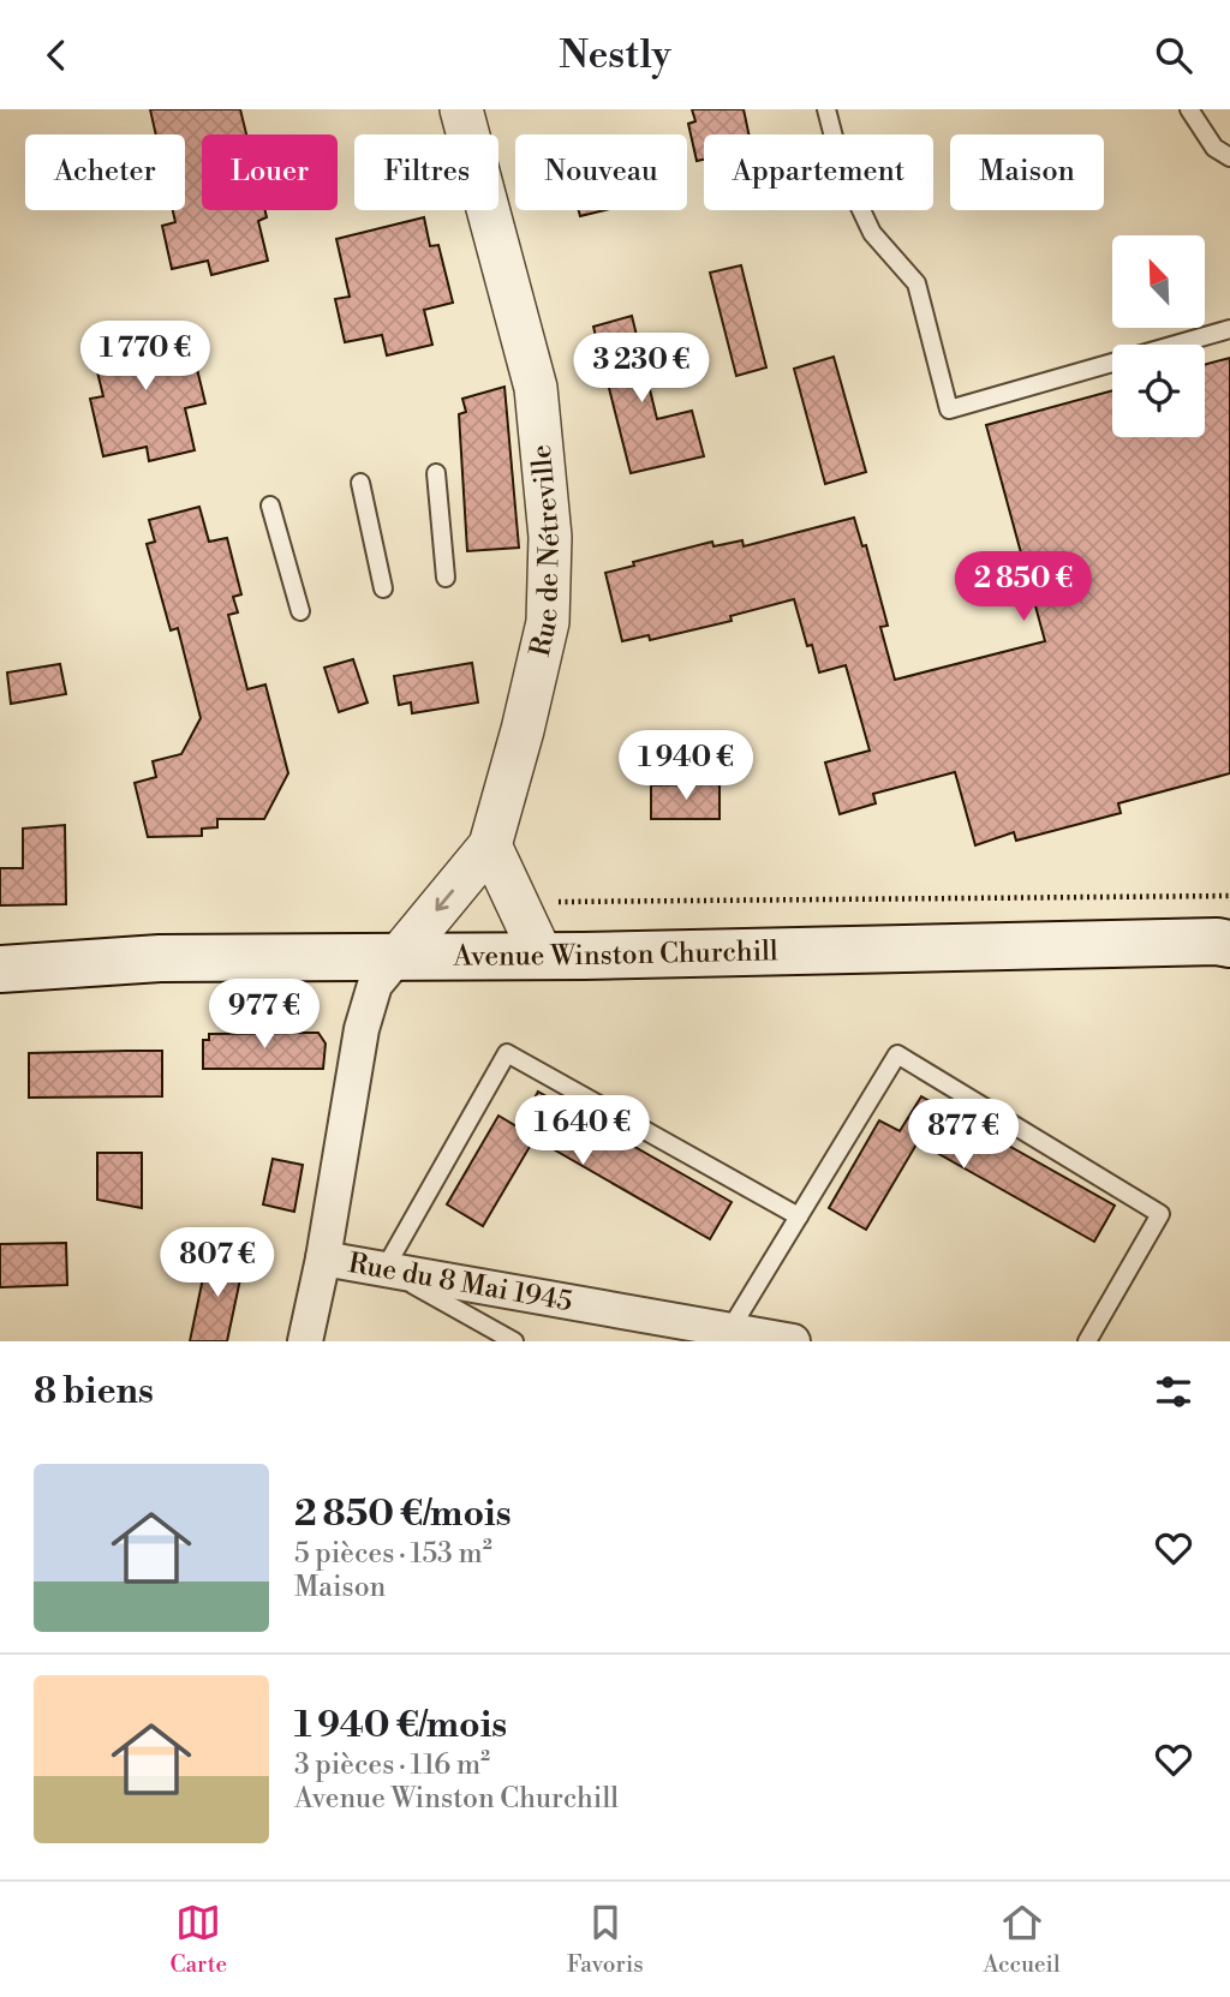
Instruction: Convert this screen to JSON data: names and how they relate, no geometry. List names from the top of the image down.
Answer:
{
  "streets": {
    "main road": ["Avenue Winston Churchill"],
    "street": ["Rue de Nétreville", "Rue du 8 Mai 1945"]
  },
  "crossings": [
    ["Rue de Nétreville", "Avenue Winston Churchill"]
  ],
  "north": "top left",
  "page": {
    "header": "Nestly",
    "chip": [
      "Acheter",
      "Louer",
      "Filtres",
      "Nouveau",
      "Appartement",
      "Maison"
    ],
    "price": [
      "1 770 €",
      "3 230 €",
      "2 850 €",
      "1 940 €",
      "977 €",
      "1 640 €",
      "877 €",
      "807 €"
    ],
    "heading": "8 biens",
    "list": [
      {
        "name": "2 850 €/mois",
        "note": "5 pièces · 153 m² · Maison"
      },
      {
        "name": "1 940 €/mois",
        "note": "3 pièces · 116 m² · Avenue Winston Churchill"
      }
    ],
    "tabs": ["Carte", "Favoris", "Accueil"]
  }
}
